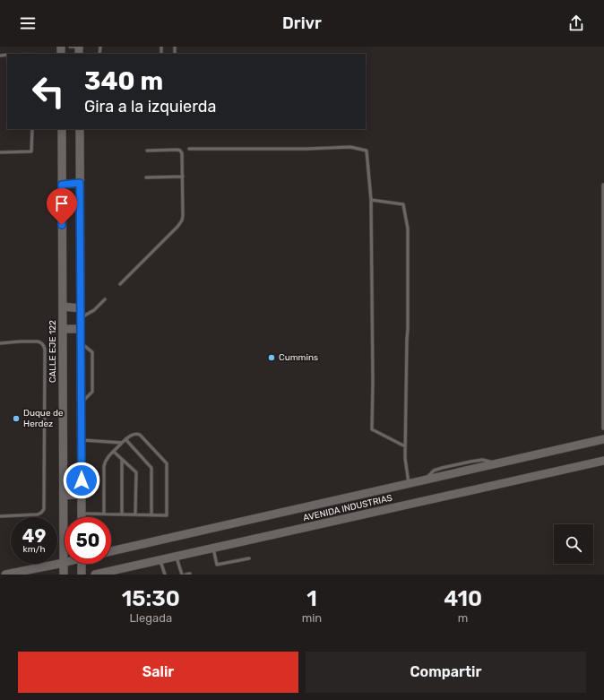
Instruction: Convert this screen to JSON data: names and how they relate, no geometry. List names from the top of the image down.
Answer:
{
  "streets": {
    "main road": ["CALLE EJE 122", "AVENIDA INDUSTRIAS"]
  },
  "places": ["Cummins", "Duque de Herdez"],
  "page": {
    "header": "Drivr",
    "turn": ["340 m", "Gira a la izquierda"],
    "speed": "49 km/h",
    "limit": "50",
    "eta": [
      "15:30",
      "Llegada",
      "1",
      "min",
      "410",
      "m"
    ],
    "buttons": ["Salir", "Compartir"]
  }
}
